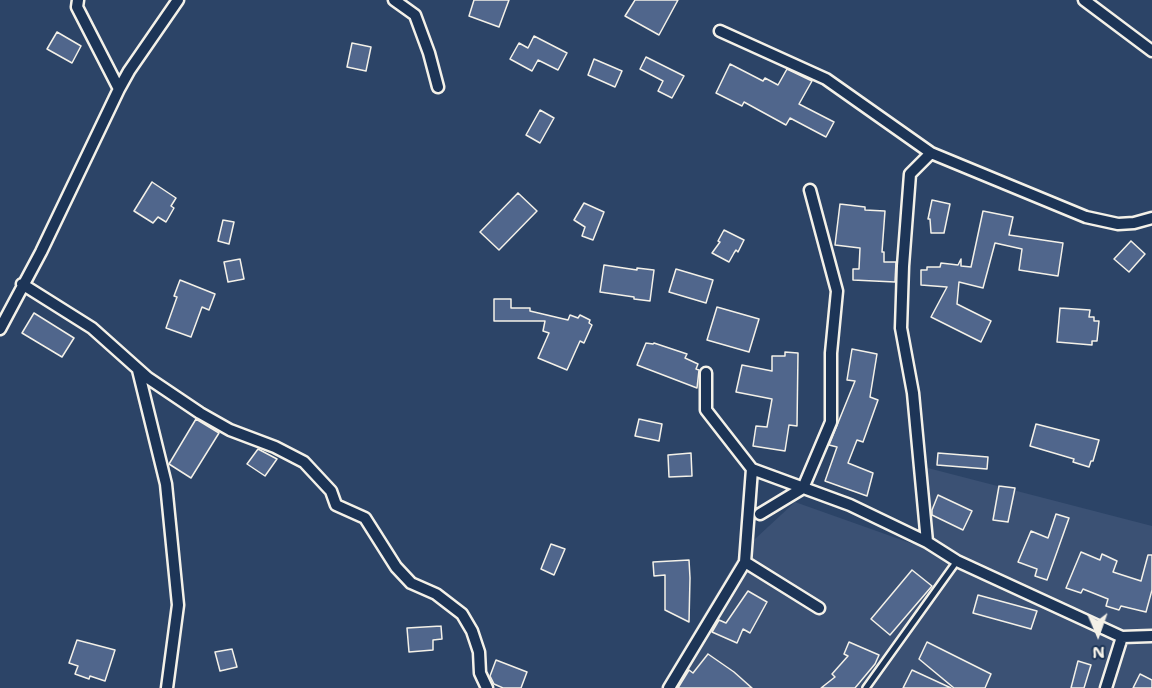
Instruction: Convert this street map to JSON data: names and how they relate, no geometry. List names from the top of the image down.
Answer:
{
  "north": "bottom"
}
